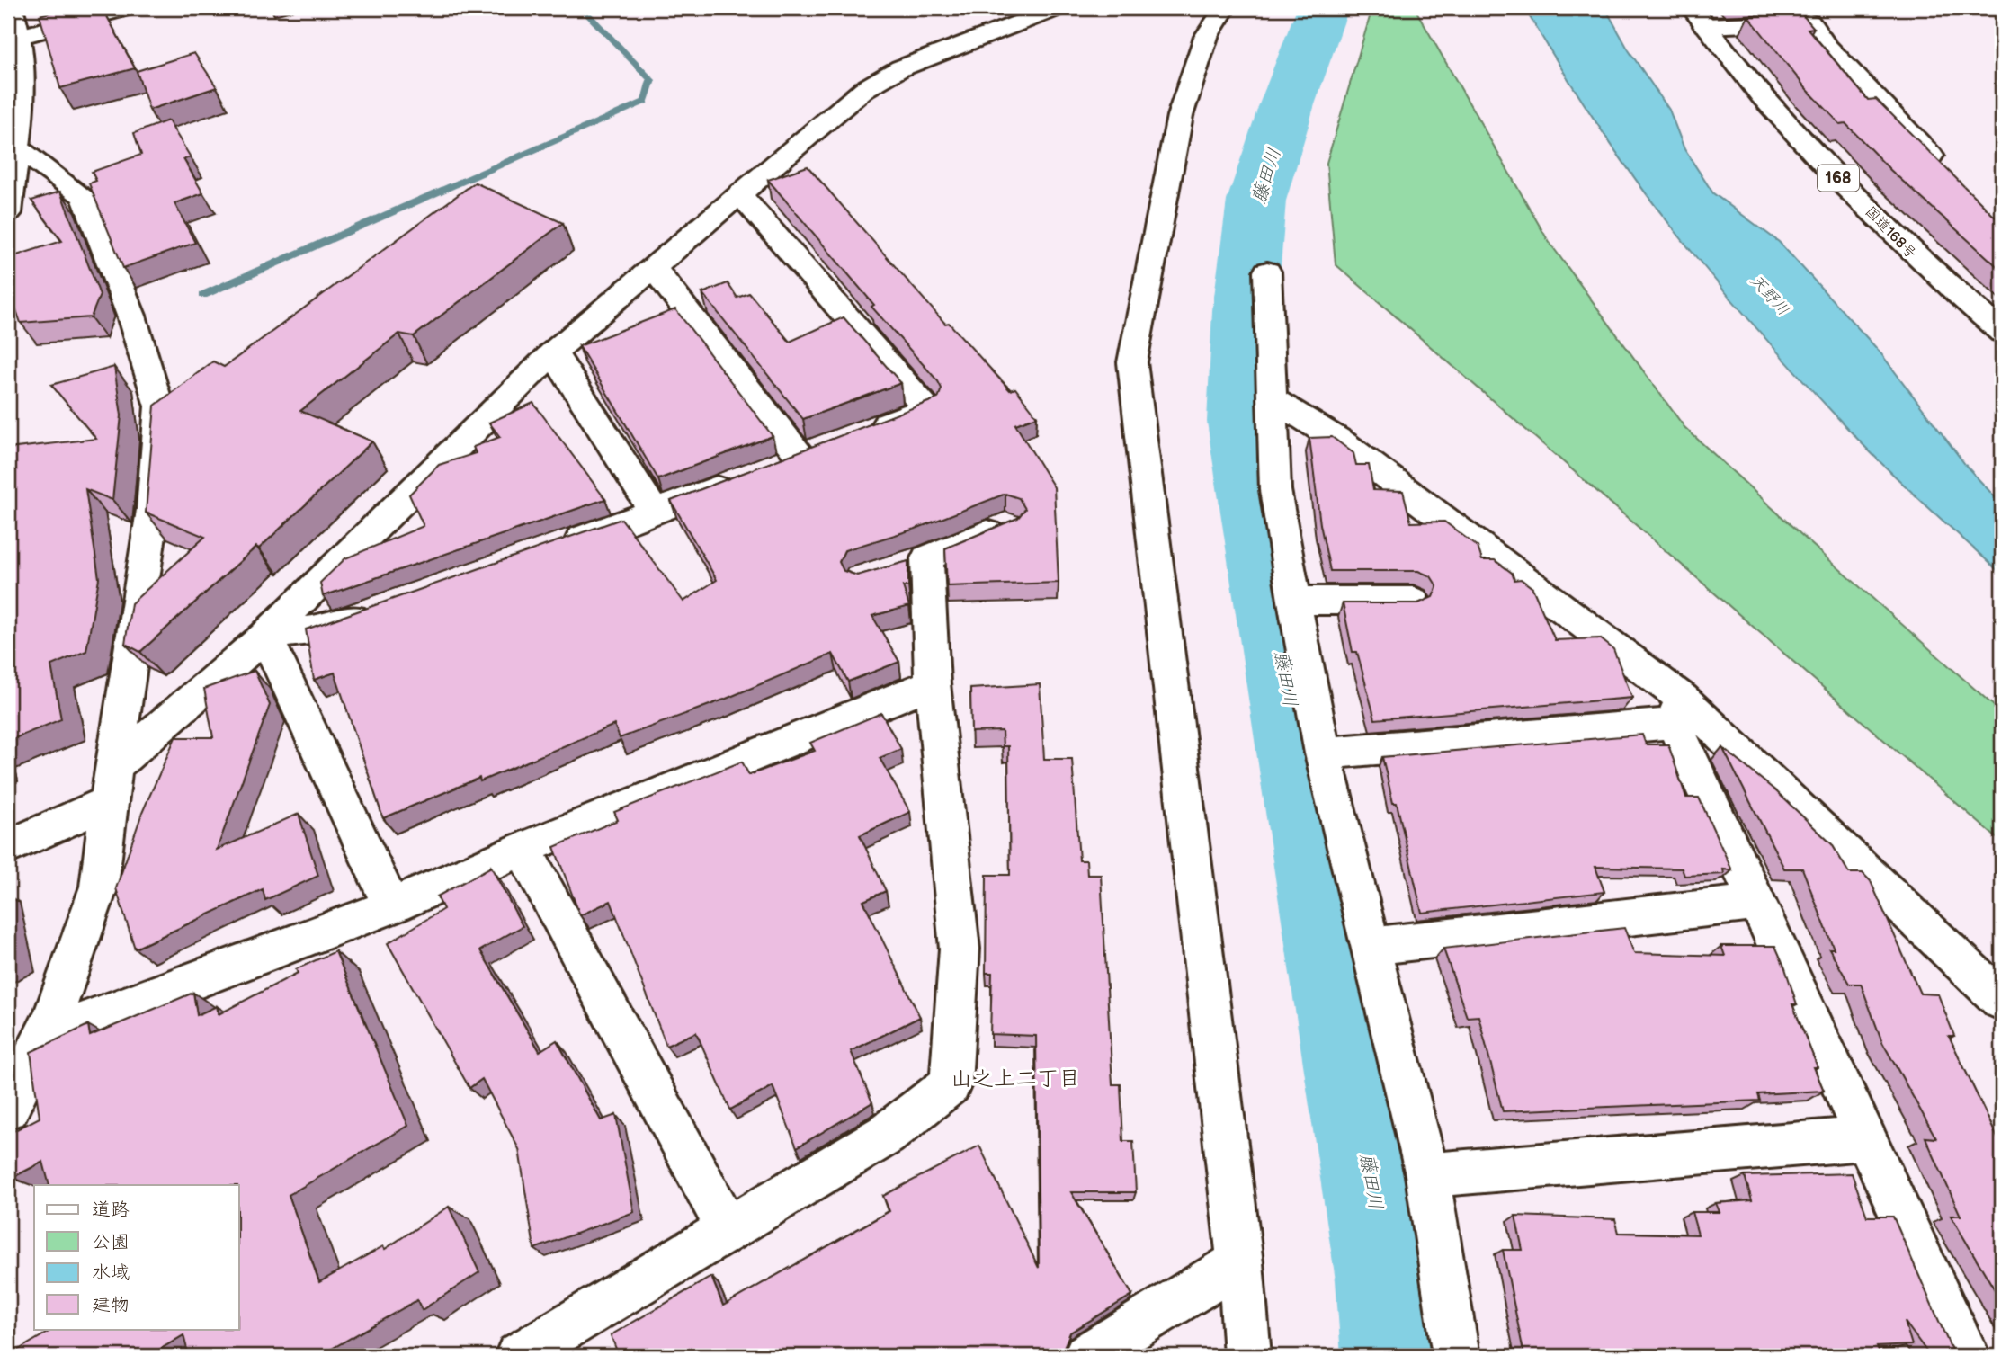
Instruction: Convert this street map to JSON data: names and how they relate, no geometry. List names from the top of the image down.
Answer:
{
  "streets": {
    "main road": ["168", "国道168号"]
  },
  "districts": ["山之上二丁目"],
  "water": ["藤田川", "天野川"],
  "legend": [
    "道路",
    "公園",
    "水域",
    "建物"
  ]
}
